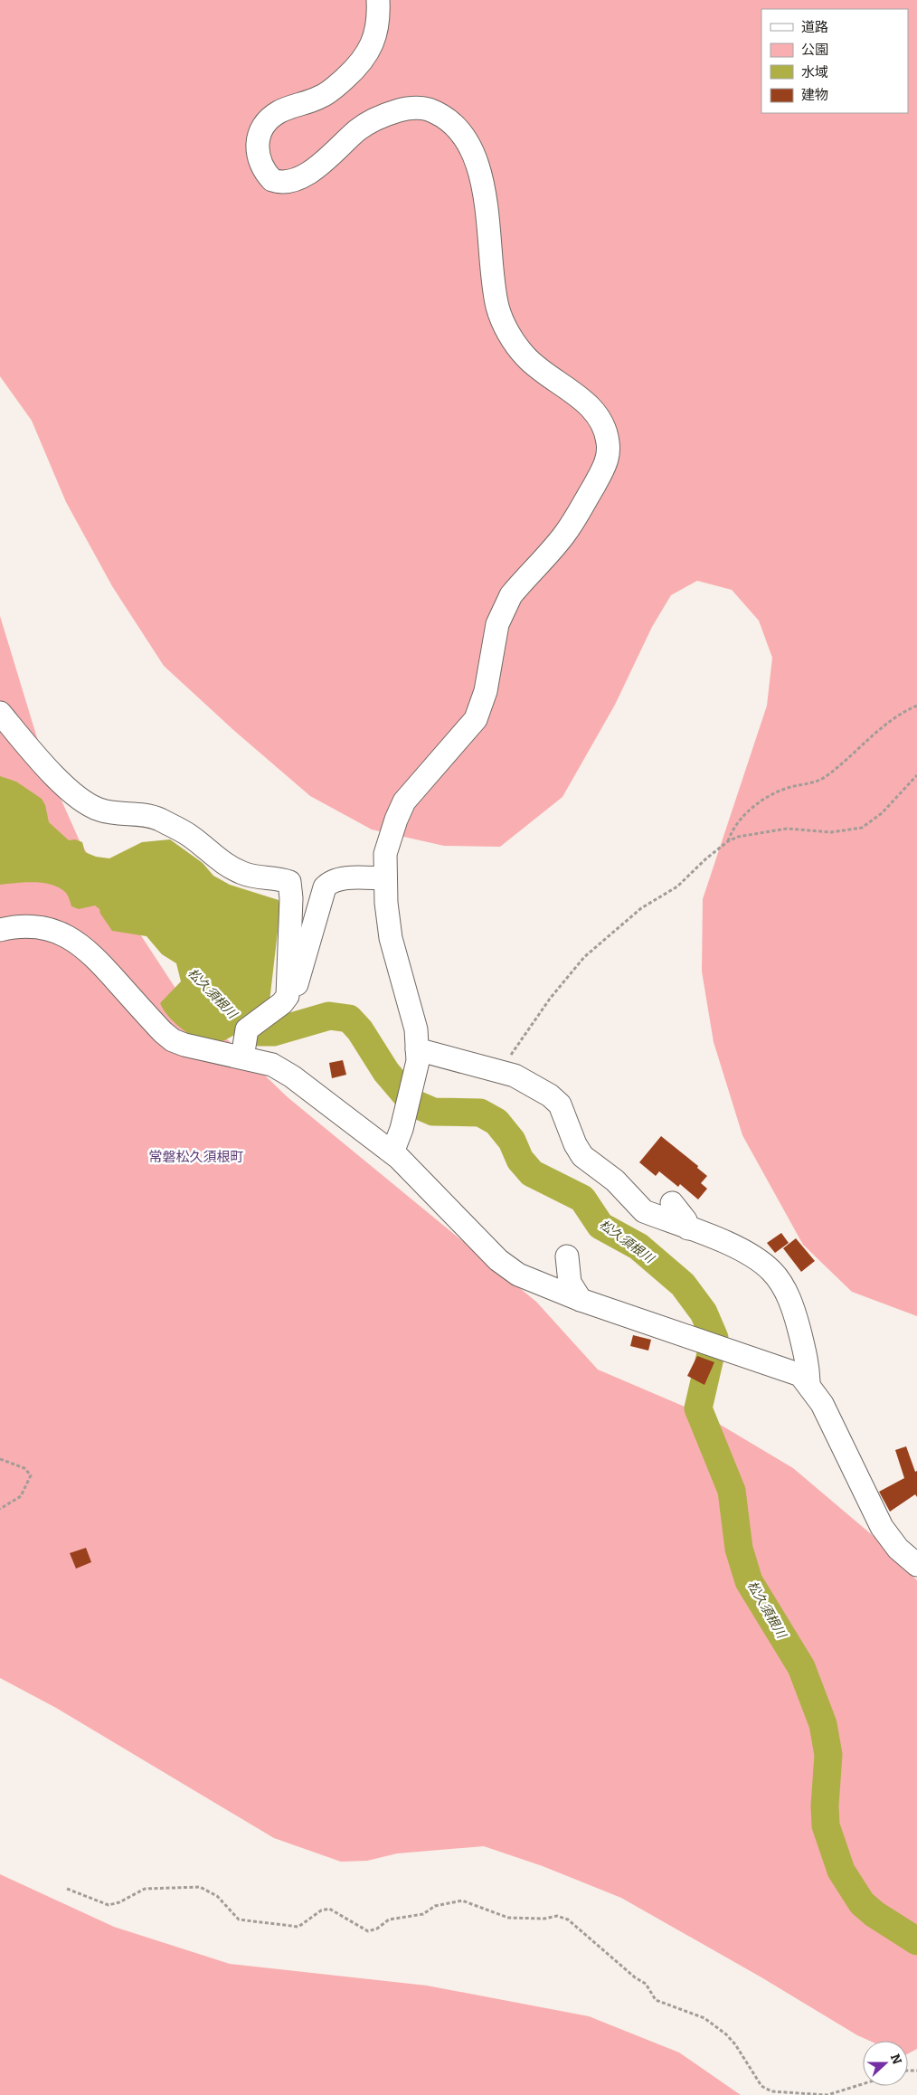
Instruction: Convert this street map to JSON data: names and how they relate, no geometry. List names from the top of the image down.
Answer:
{
  "districts": ["常磐松久須根町"],
  "water": ["松久須根川"],
  "legend": [
    "道路",
    "公園",
    "水域",
    "建物"
  ],
  "north": "right"
}
